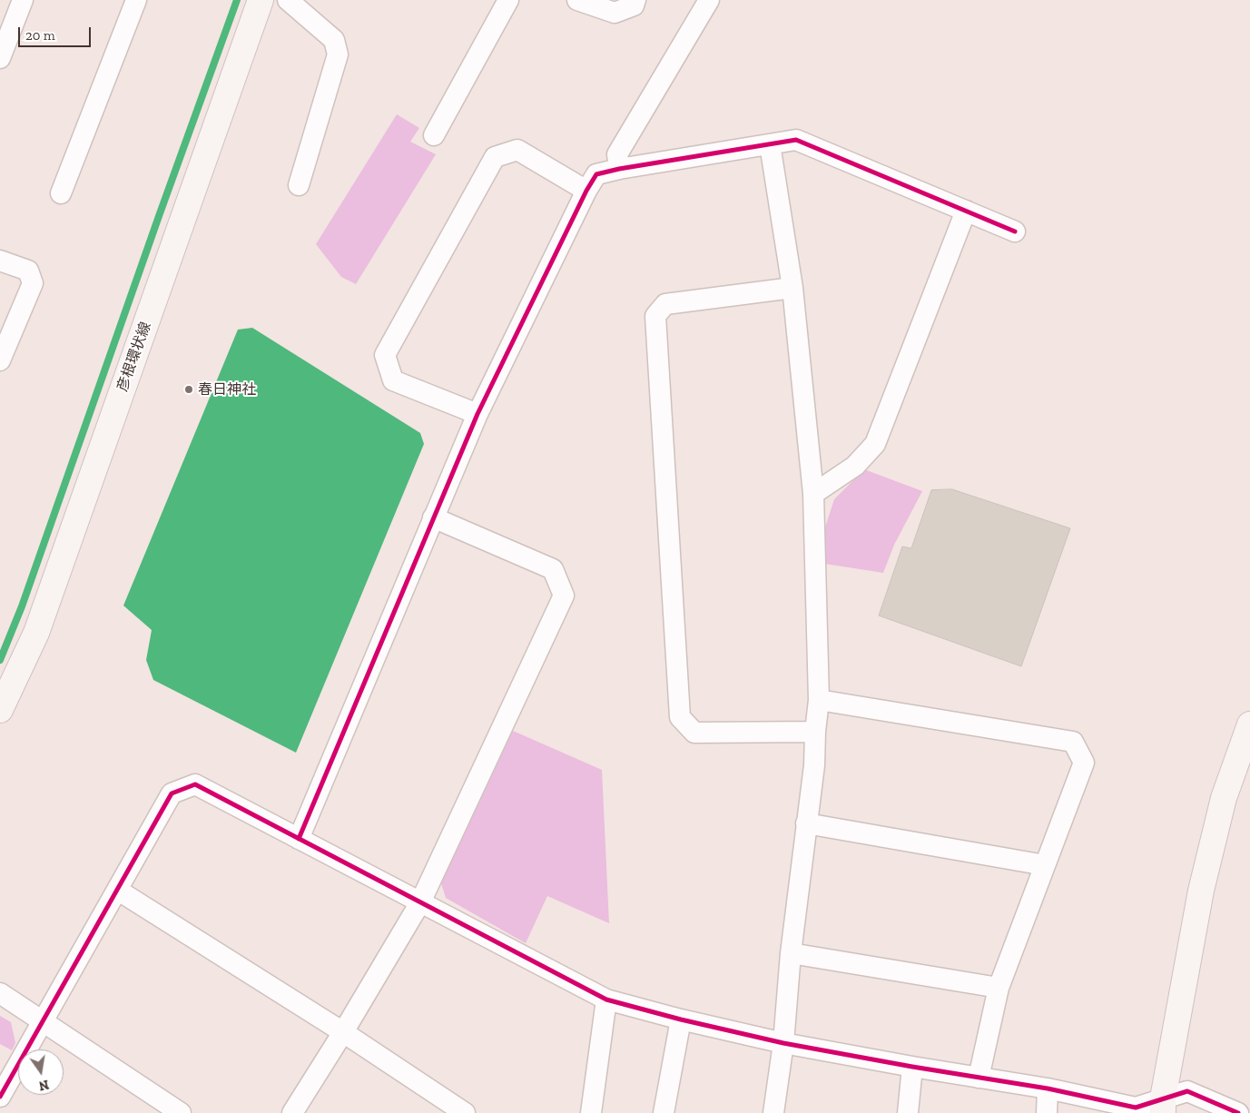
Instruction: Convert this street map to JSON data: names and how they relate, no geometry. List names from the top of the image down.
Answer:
{
  "streets": {
    "main road": ["彦根環状線"]
  },
  "places": ["春日神社"],
  "scale_bar": "20 m",
  "north": "bottom"
}
